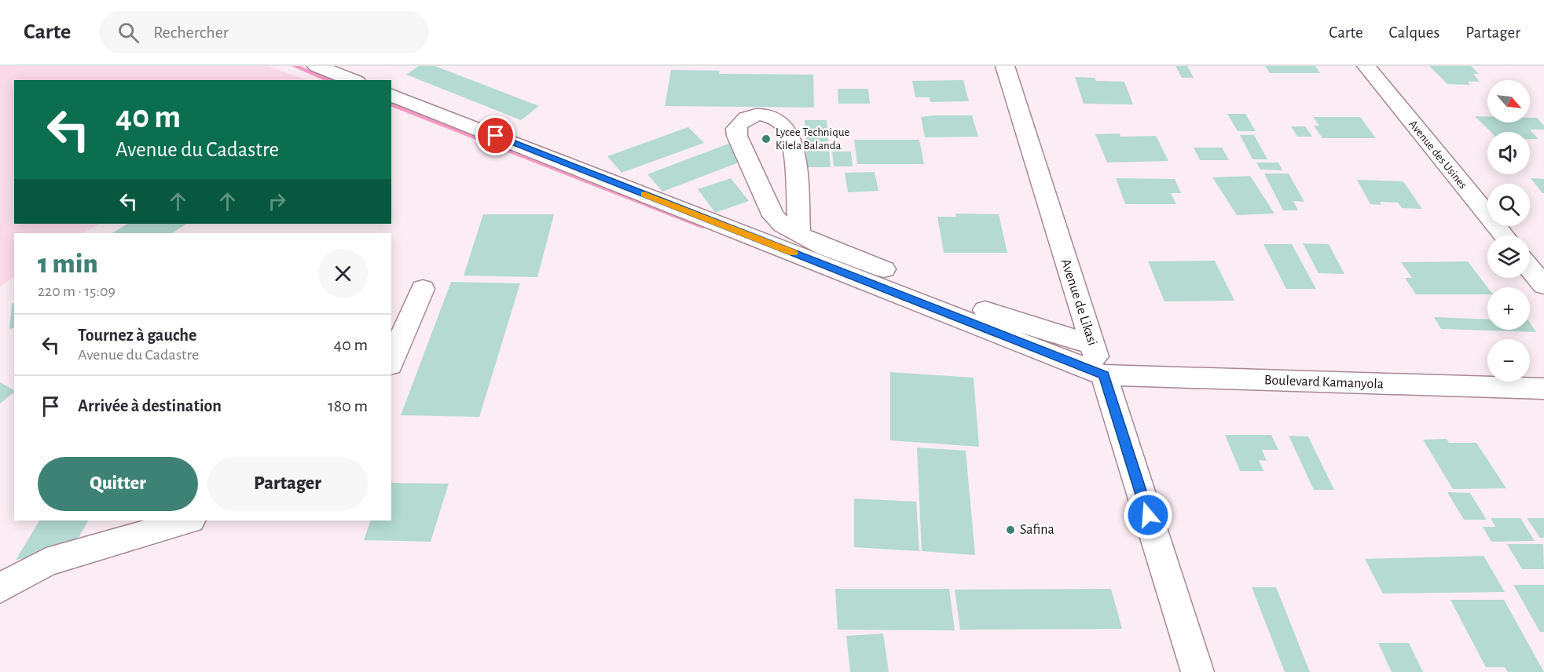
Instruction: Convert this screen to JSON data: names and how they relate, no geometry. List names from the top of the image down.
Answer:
{
  "streets": {
    "street": ["Avenue des Usines", "Avenue de Likasi", "Boulevard Kamanyola"]
  },
  "crossings": [
    ["Avenue de Likasi", "Boulevard Kamanyola"]
  ],
  "places": ["Lycee Technique Kilela Balanda", "Safina"],
  "north": "bottom right",
  "page": {
    "header": "Carte",
    "search": "Rechercher",
    "nav": ["Carte", "Calques", "Partager"],
    "map_buttons": ["+", "−"],
    "turn": ["40 m", "Avenue du Cadastre"],
    "heading": ["1 min", "220 m · 15:09"],
    "list": [
      {
        "name": "Tournez à gauche",
        "note": "Avenue du Cadastre",
        "value": "40 m"
      },
      {
        "name": "Arrivée à destination",
        "value": "180 m"
      }
    ],
    "buttons": ["Quitter", "Partager"]
  }
}
